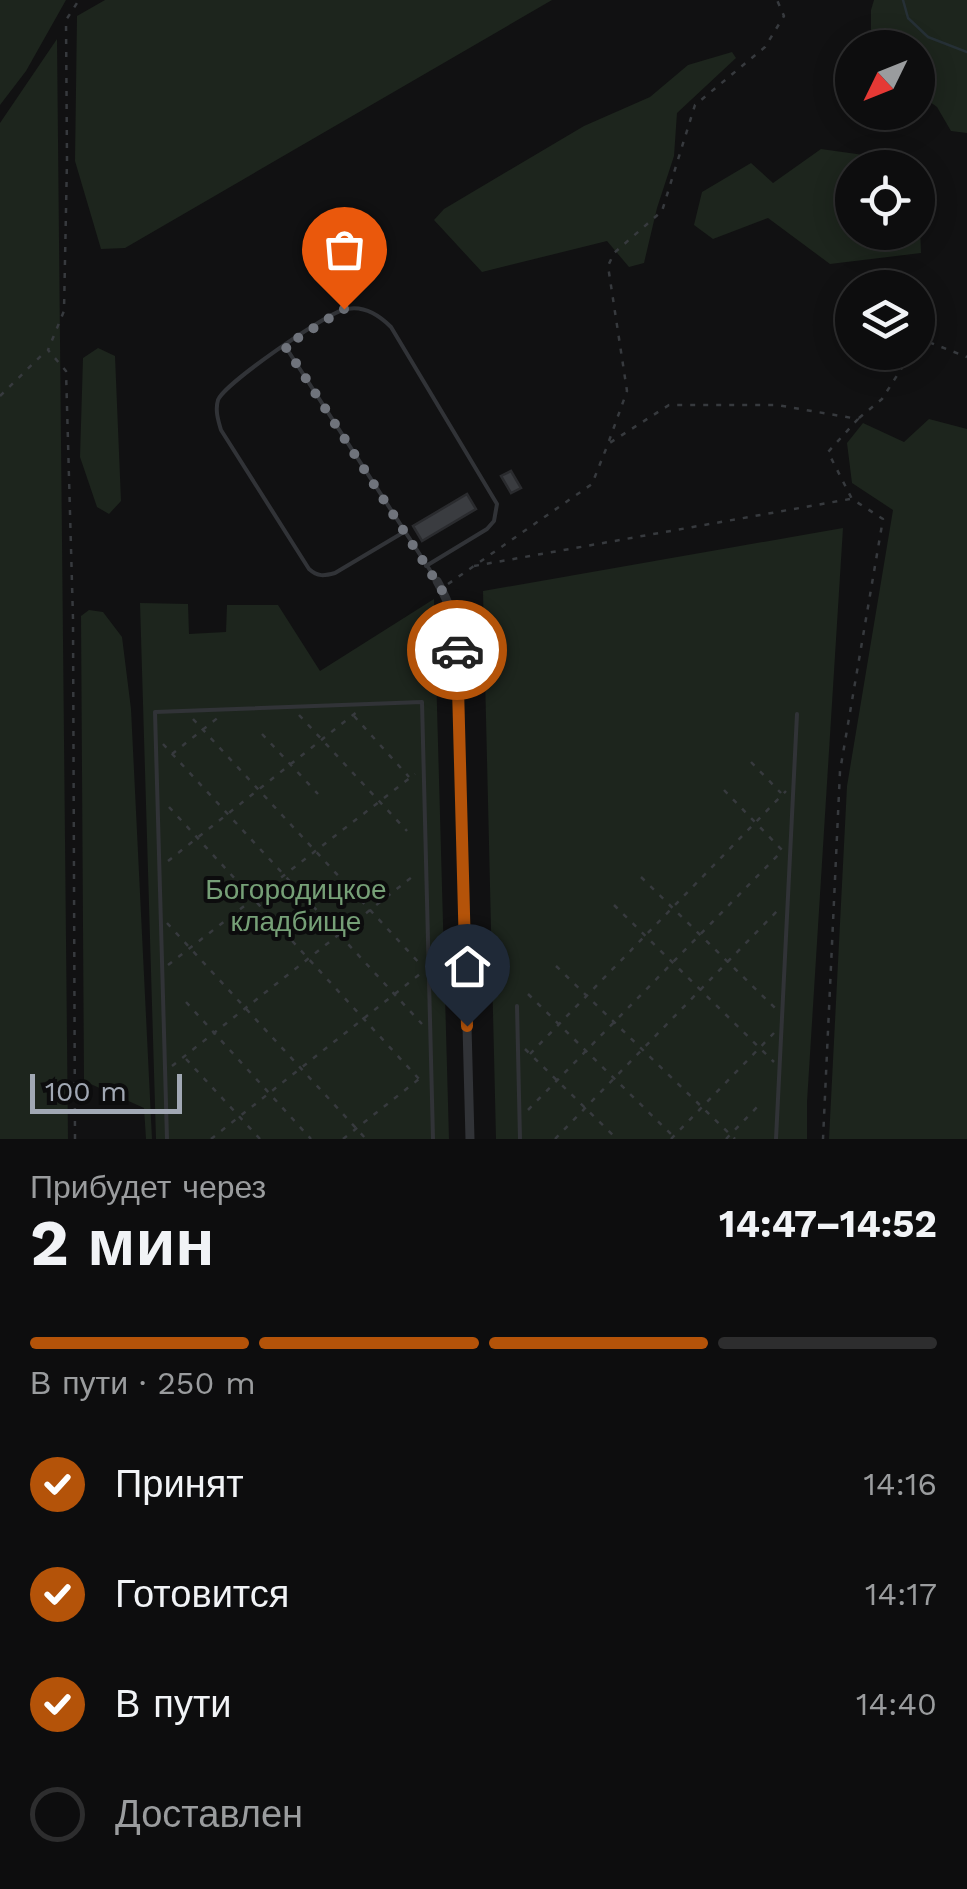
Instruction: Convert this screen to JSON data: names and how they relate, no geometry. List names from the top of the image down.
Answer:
{
  "parks": ["Богородицкое кладбище"],
  "scale_bar": "100 m",
  "north": "bottom left",
  "page": {
    "scale": "100 m",
    "heading": ["2 мин", "Прибудет через", "14:47–14:52"],
    "bar": "В пути · 250 m",
    "list": [
      ["Принят", "14:16"],
      ["Готовится", "14:17"],
      ["В пути", "14:40"],
      "Доставлен"
    ]
  }
}
